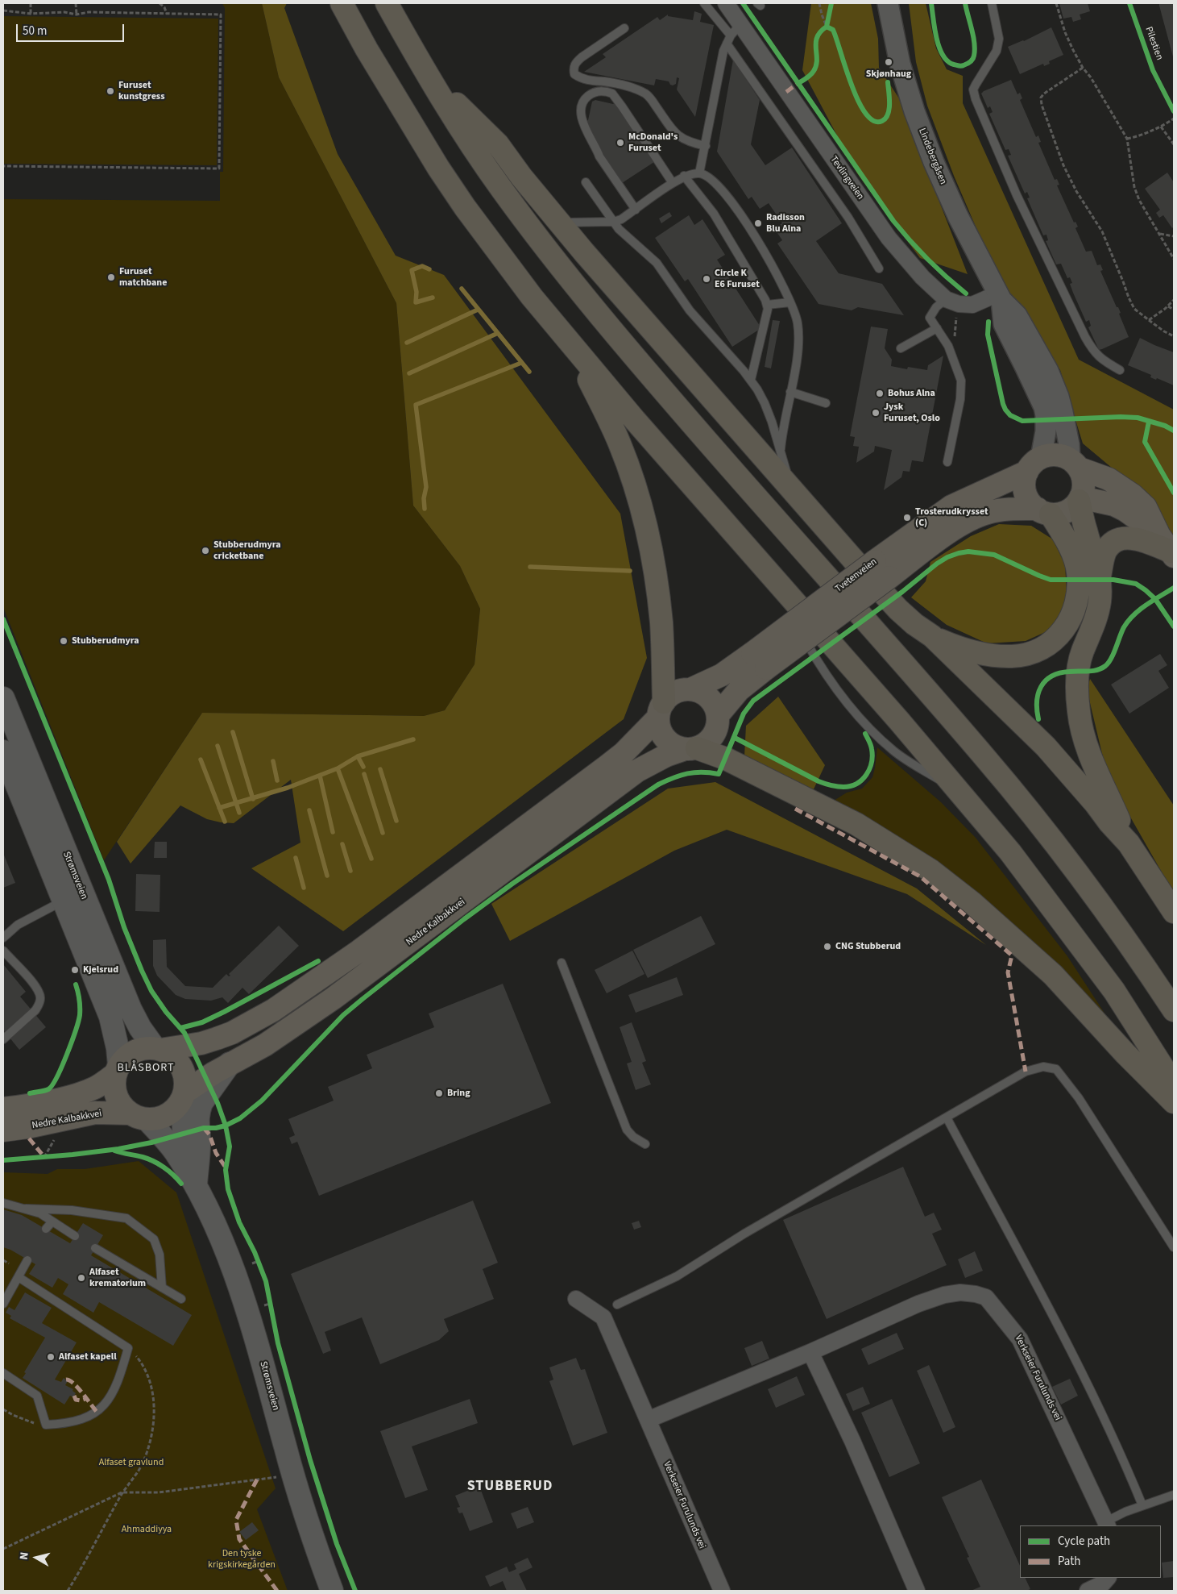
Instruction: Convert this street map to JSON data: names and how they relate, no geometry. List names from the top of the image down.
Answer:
{
  "streets": {
    "highway": ["Tvetenveien", "Nedre Kalbakkvei"],
    "main road": ["Strømsveien"],
    "street": ["Lindebergåsen", "Tevlingveien", "Verkseier Furulunds vei"],
    "cycle path": ["Pilestien"]
  },
  "crossings": [
    ["Lindebergåsen", "Tevlingveien"],
    ["Lindebergåsen", "Tvetenveien"],
    ["Tvetenveien", "Nedre Kalbakkvei"],
    ["Strømsveien", "Nedre Kalbakkvei"]
  ],
  "districts": ["BLÅSBORT", "STUBBERUD"],
  "parks": ["Alfaset gravlund", "Ahmaddiyya", "Den tyske krigskirkegården"],
  "places": [
    "Skjønhaug",
    "Furuset kunstgress",
    "McDonald's Furuset",
    "Radisson Blu Alna",
    "Furuset matchbane",
    "Circle K E6 Furuset",
    "Bohus Alna",
    "Jysk Furuset, Oslo",
    "Trosterudkrysset (C)",
    "Stubberudmyra cricketbane",
    "Stubberudmyra",
    "CNG Stubberud",
    "Kjelsrud",
    "Bring",
    "Alfaset krematorium",
    "Alfaset kapell"
  ],
  "legend": ["Cycle path", "Path"],
  "scale_bar": "50 m",
  "north": "left"
}
